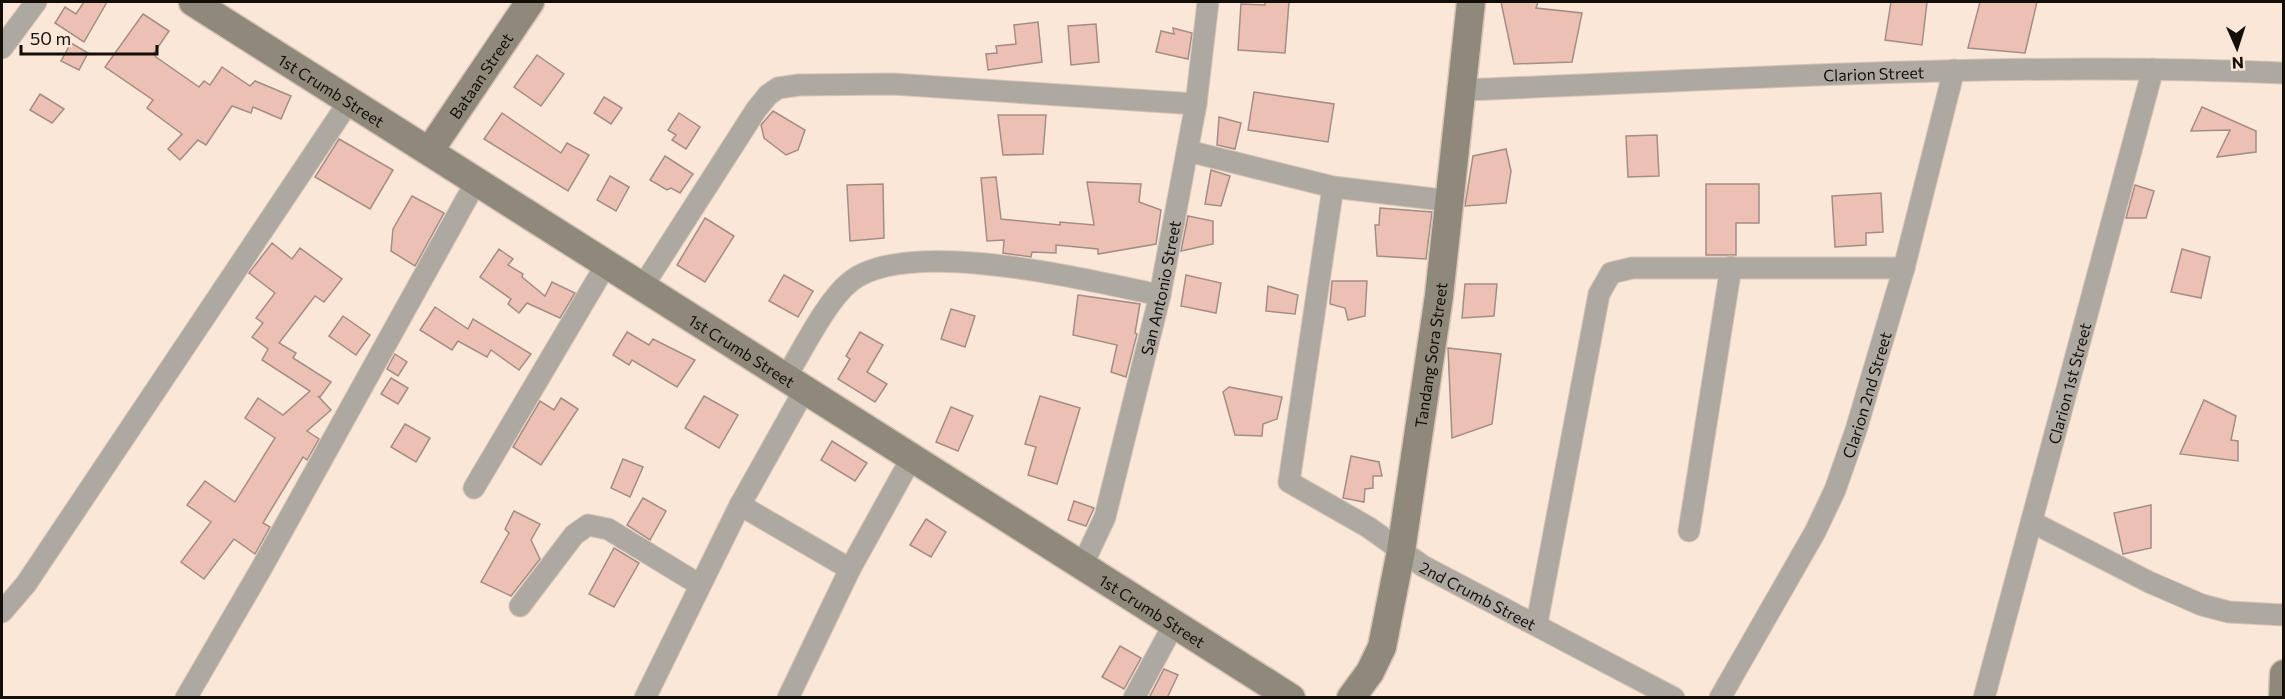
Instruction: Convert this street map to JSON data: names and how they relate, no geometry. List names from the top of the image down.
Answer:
{
  "streets": {
    "main road": ["Bataan Street", "1st Crumb Street", "Tandang Sora Street"],
    "street": [
      "Clarion Street",
      "San Antonio Street",
      "Clarion 1st Street",
      "Clarion 2nd Street",
      "2nd Crumb Street"
    ]
  },
  "crossings": [
    ["Clarion Street", "Tandang Sora Street"],
    ["Clarion Street", "Clarion 1st Street"],
    ["Clarion Street", "Clarion 2nd Street"],
    ["Bataan Street", "1st Crumb Street"],
    ["1st Crumb Street", "San Antonio Street"],
    ["Tandang Sora Street", "2nd Crumb Street"]
  ],
  "scale_bar": "50 m",
  "north": "bottom"
}
